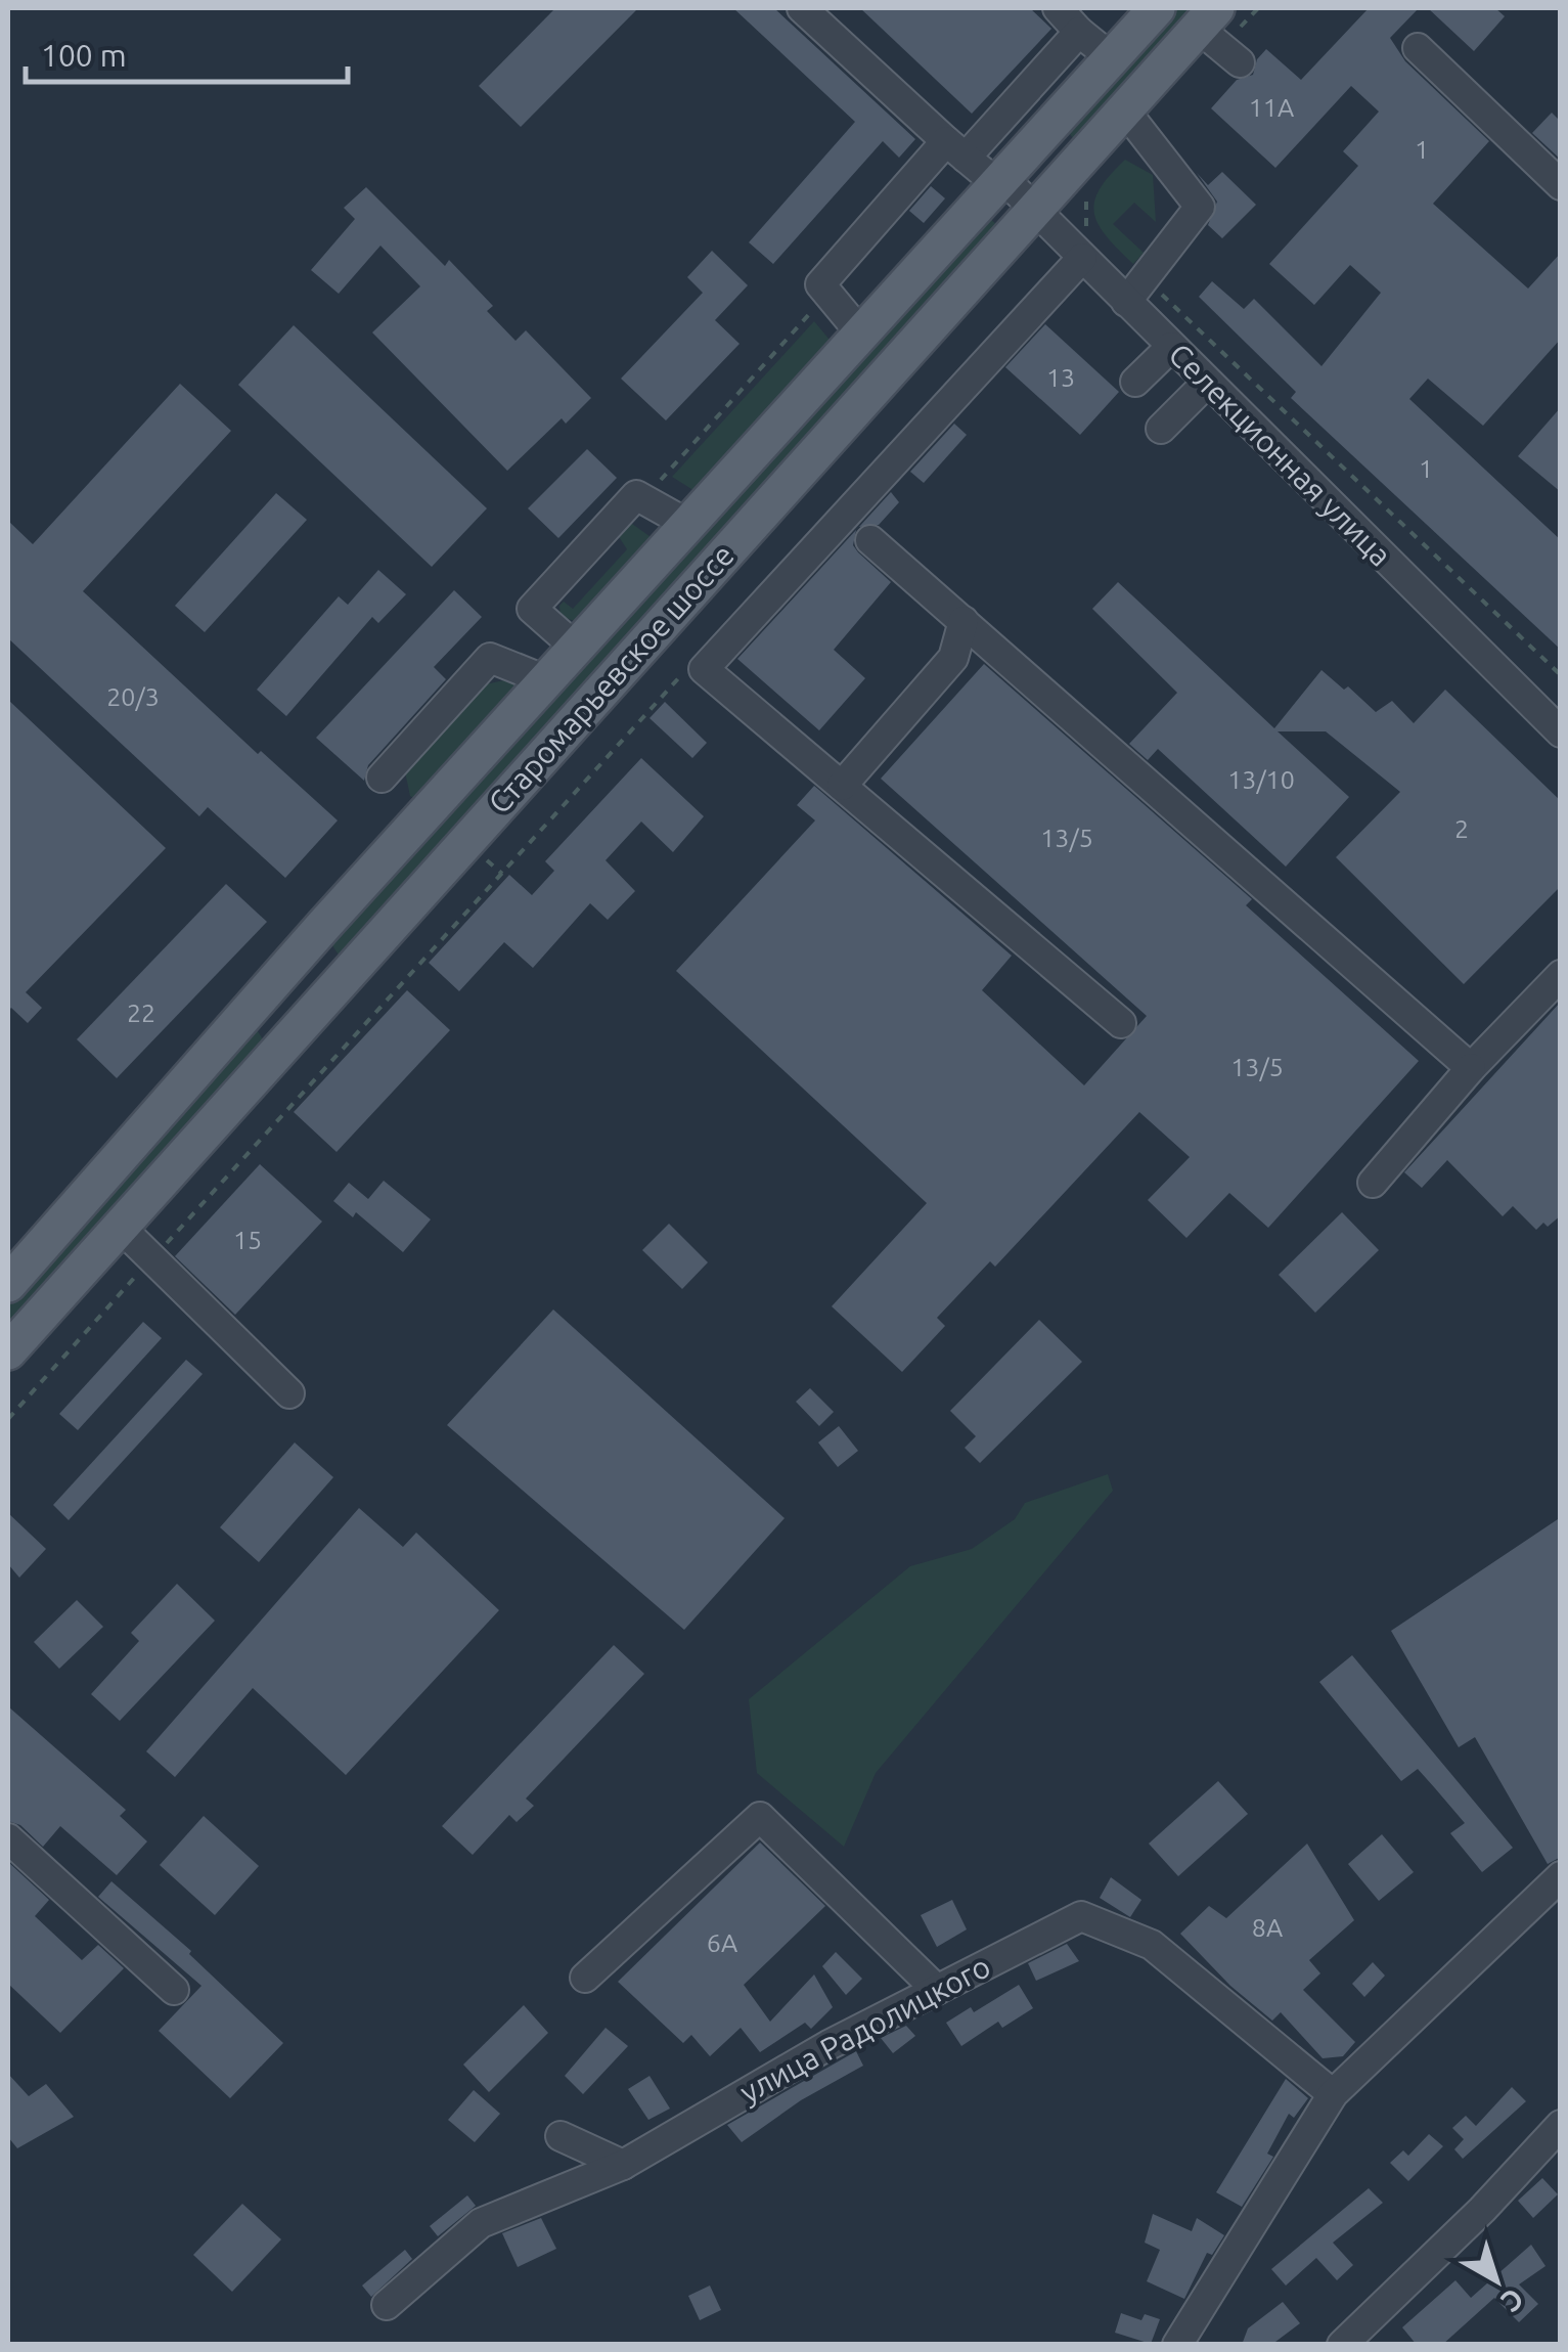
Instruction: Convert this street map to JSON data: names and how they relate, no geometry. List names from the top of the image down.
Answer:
{
  "streets": {
    "main road": ["Старомарьевское шоссе"],
    "street": ["Селекционная улица", "улица Радолицкого"]
  },
  "crossings": [
    ["Селекционная улица", "Старомарьевское шоссе"]
  ],
  "house_numbers": [
    "11А",
    "1",
    "13",
    "1",
    "20/3",
    "13/10",
    "2",
    "13/5",
    "22",
    "13/5",
    "15",
    "8А",
    "6А"
  ],
  "scale_bar": "100 m",
  "north": "bottom right"
}
